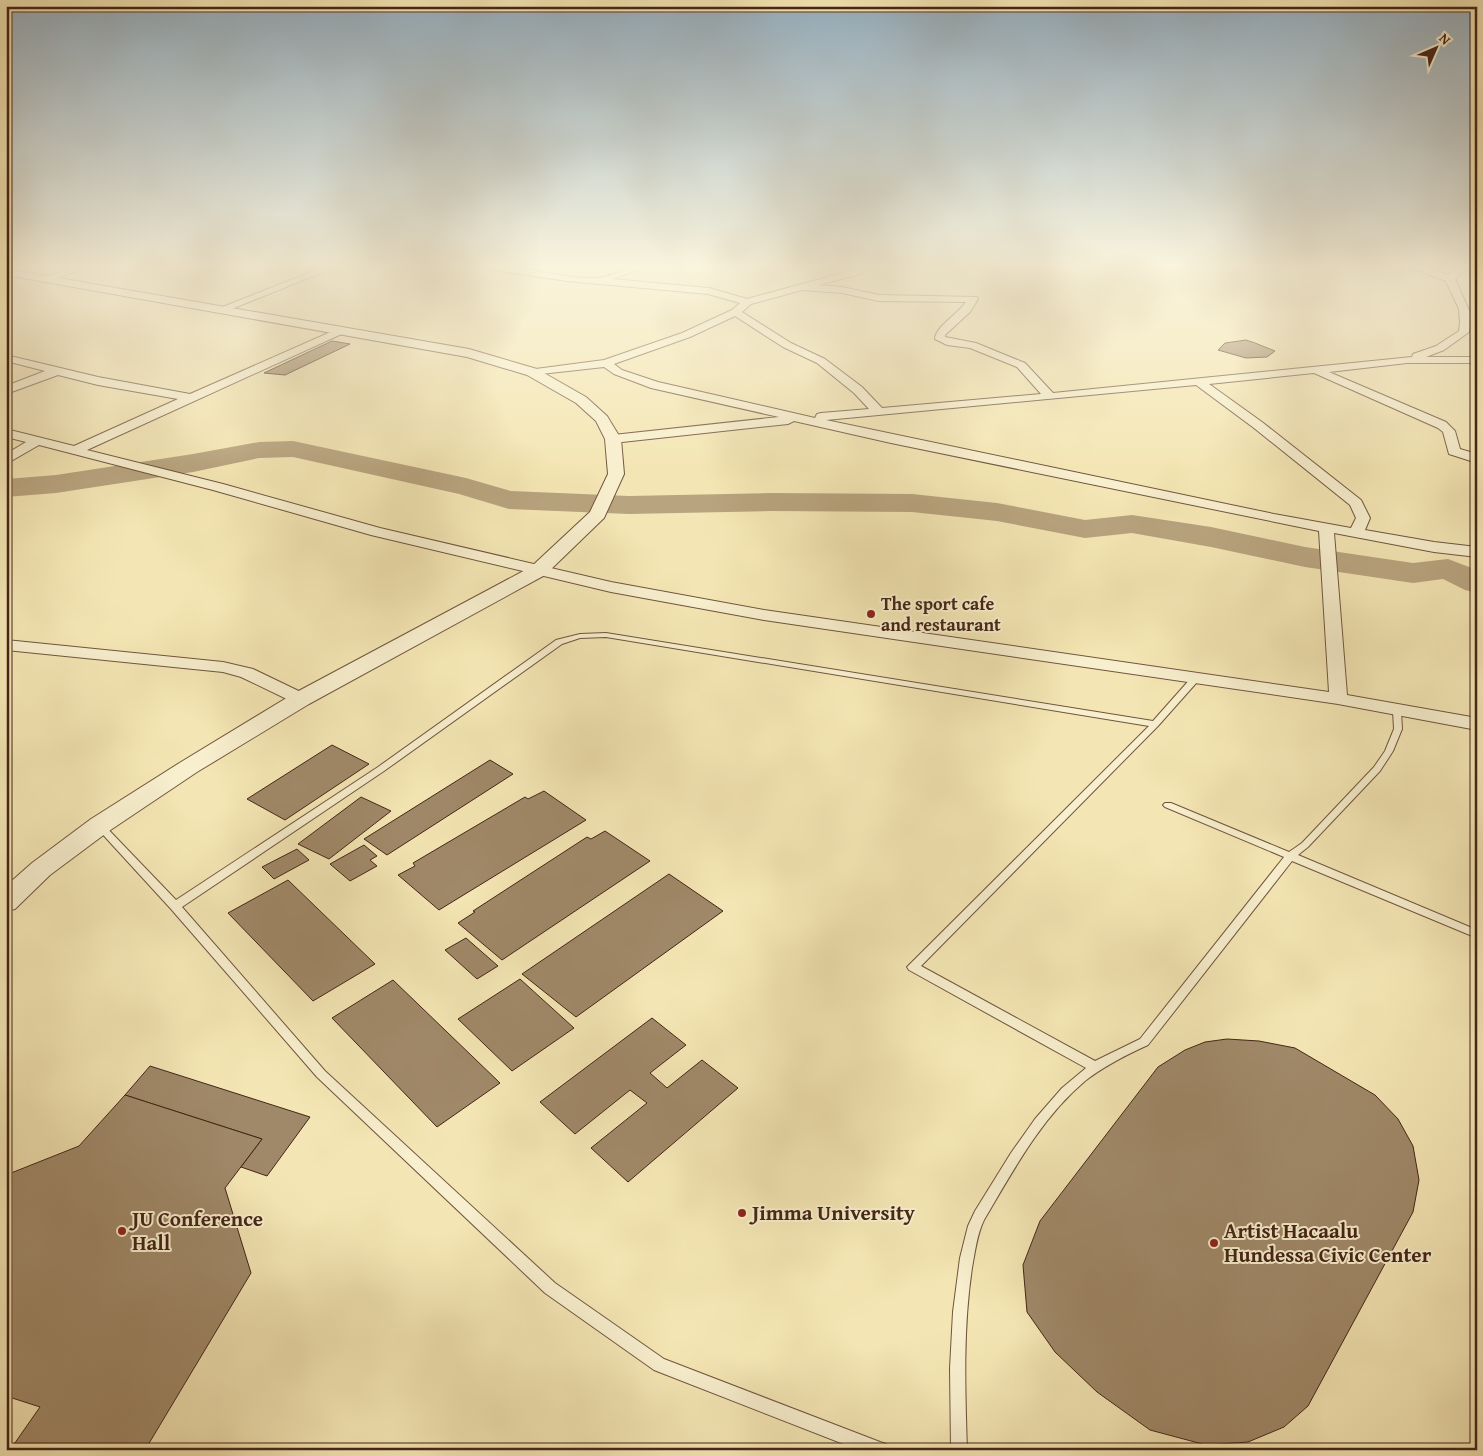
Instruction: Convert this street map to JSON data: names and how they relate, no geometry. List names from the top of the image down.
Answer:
{
  "places": [
    "The sport cafe and restaurant",
    "Jimma University",
    "JU Conference Hall",
    "Artist Hacaalu Hundessa Civic Center"
  ],
  "north": "top right"
}
